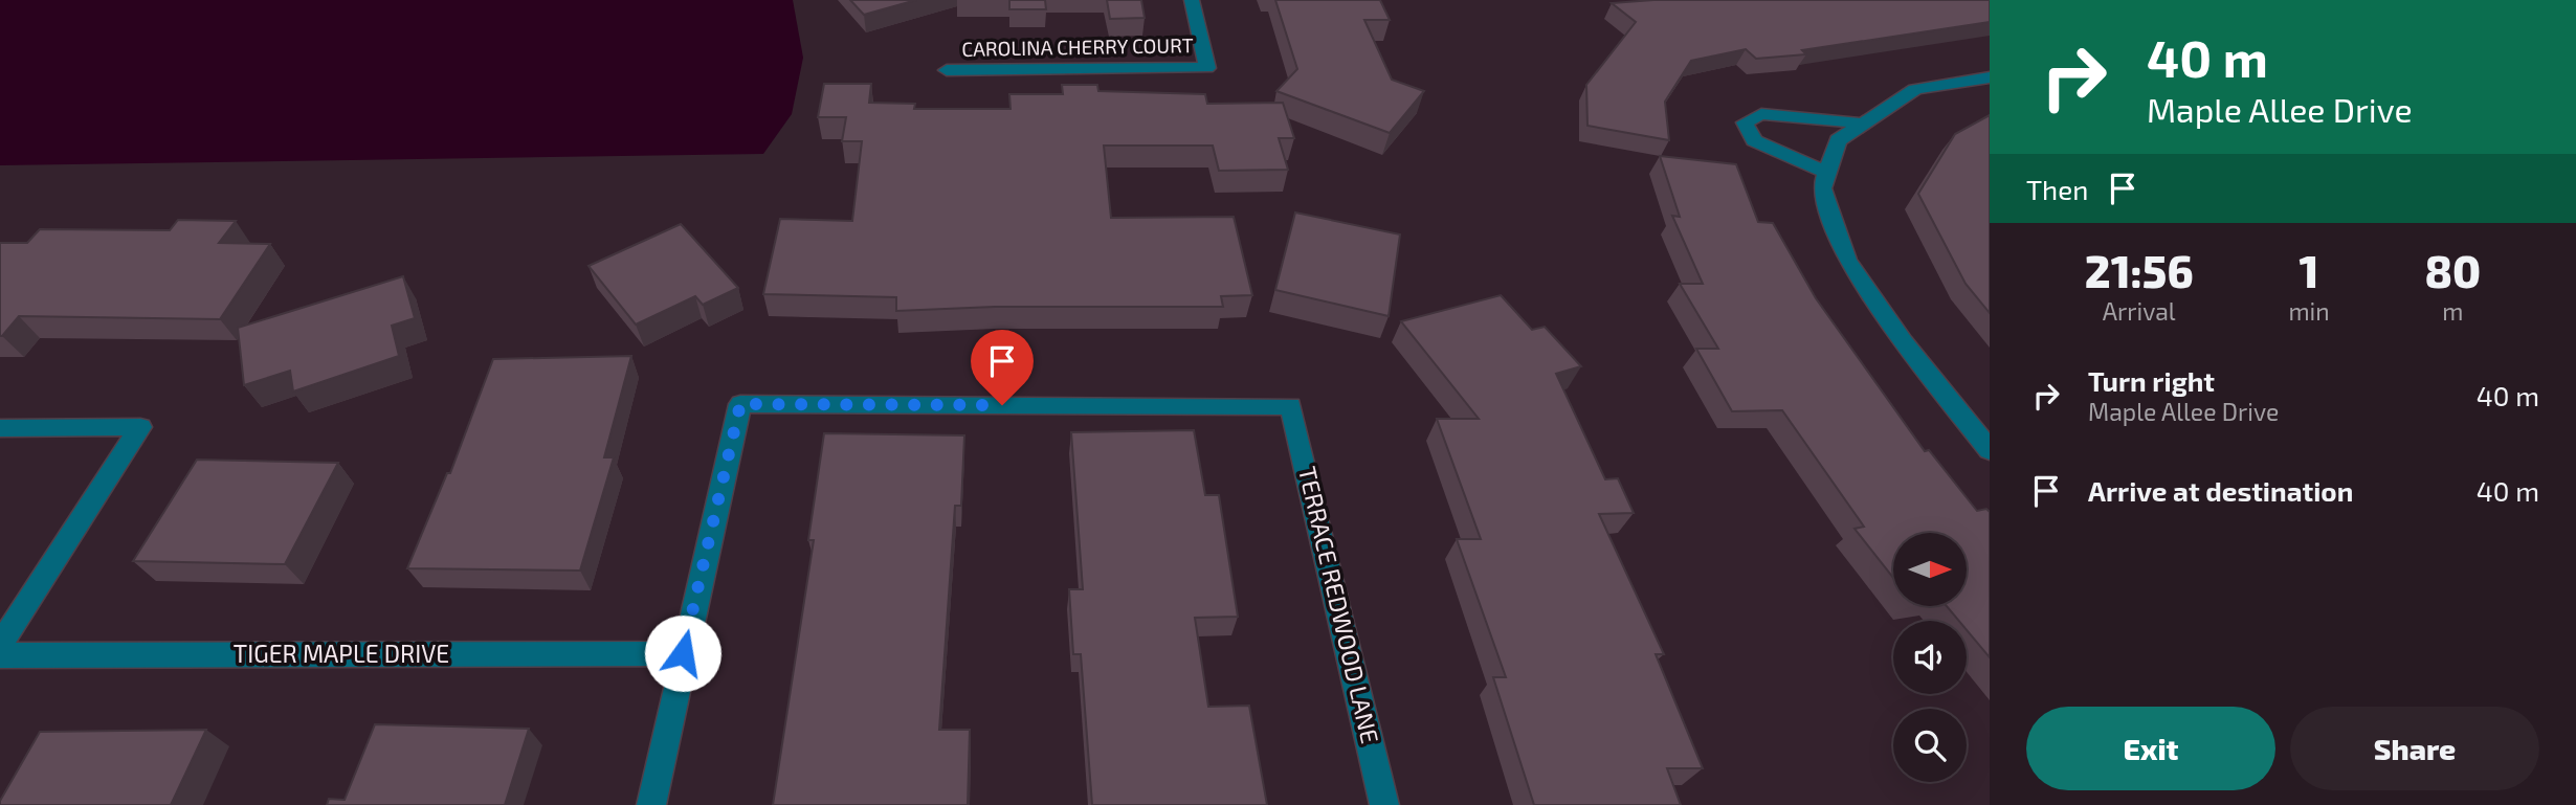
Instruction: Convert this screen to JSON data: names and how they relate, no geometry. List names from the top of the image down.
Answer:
{
  "streets": {
    "street": ["CAROLINA CHERRY COURT", "TERRACE REDWOOD LANE", "TIGER MAPLE DRIVE"]
  },
  "crossings": [
    ["TERRACE REDWOOD LANE", "TIGER MAPLE DRIVE"]
  ],
  "north": "right",
  "page": {
    "turn": ["40 m", "Maple Allee Drive"],
    "then": "Then",
    "eta": [
      "21:56",
      "Arrival",
      "1",
      "min",
      "80",
      "m"
    ],
    "list": [
      {
        "name": "Turn right",
        "note": "Maple Allee Drive",
        "value": "40 m"
      },
      {
        "name": "Arrive at destination",
        "value": "40 m"
      }
    ],
    "buttons": ["Exit", "Share"]
  }
}
